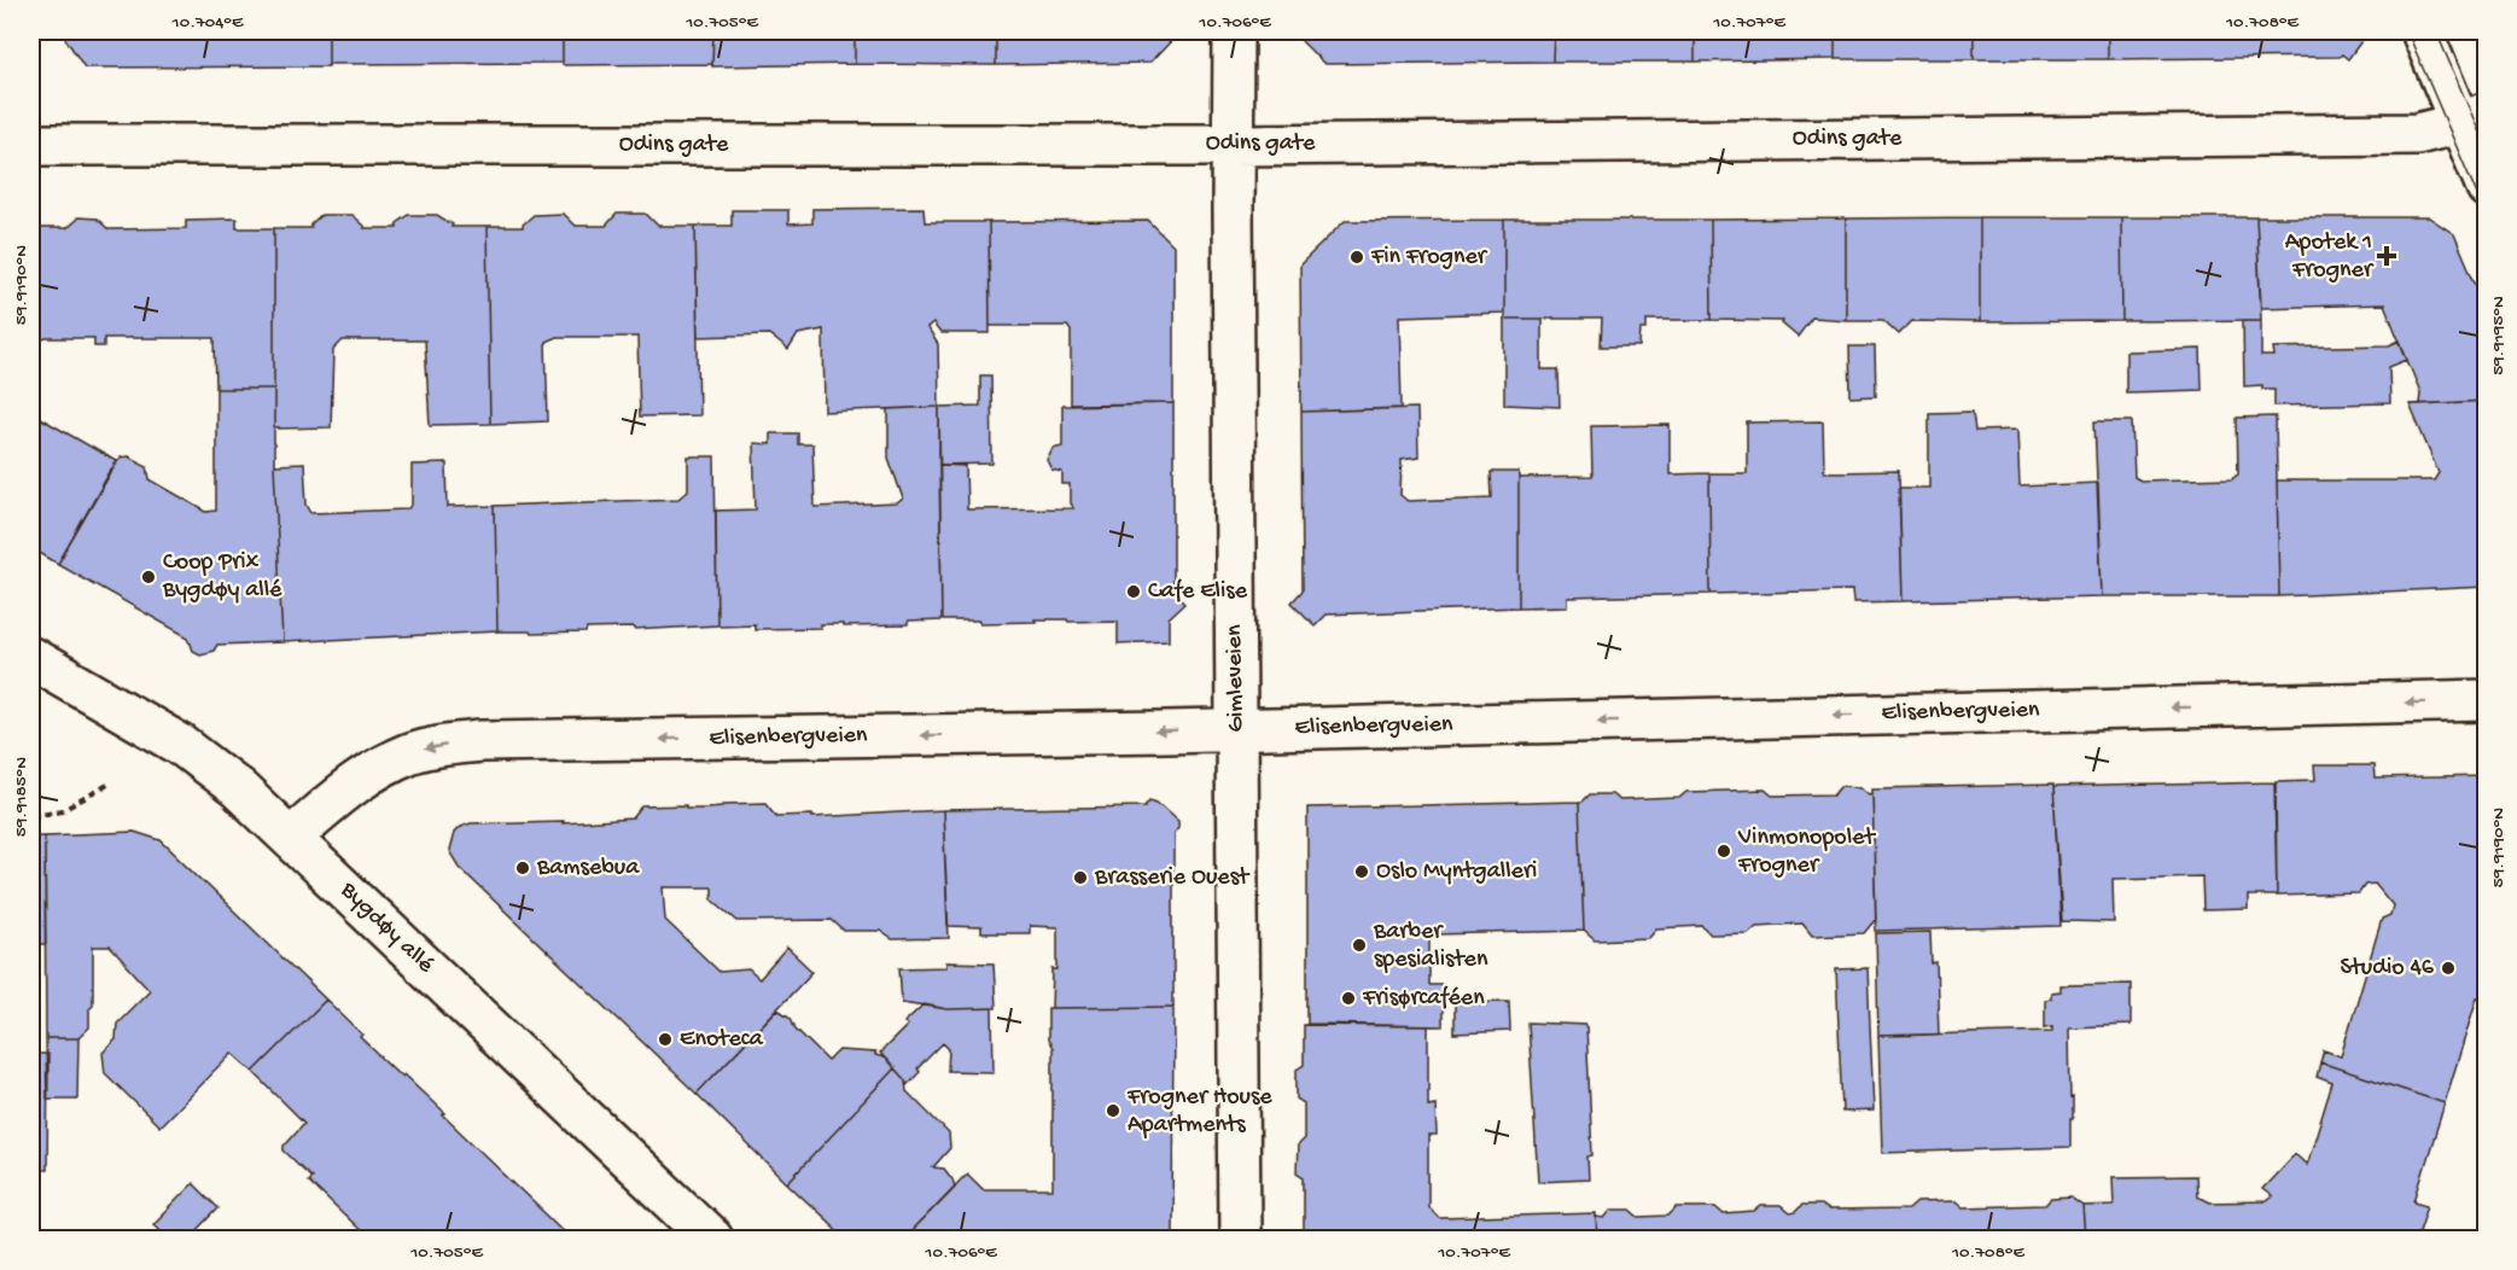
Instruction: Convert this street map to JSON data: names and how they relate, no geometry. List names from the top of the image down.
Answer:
{
  "streets": {
    "street": [
      "Odins gate",
      "Gimleveien",
      "Elisenbergveien",
      "Bygdøy allé"
    ]
  },
  "crossings": [
    ["Odins gate", "Gimleveien"],
    ["Gimleveien", "Elisenbergveien"],
    ["Elisenbergveien", "Bygdøy allé"]
  ],
  "one_way": ["Elisenbergveien"],
  "places": {
    "health": ["Apotek 1 Frogner"],
    "other": [
      "Fin Frogner",
      "Coop Prix Bygdøy allé",
      "Cafe Elise",
      "Vinmonopolet Frogner",
      "Bamsebua",
      "Oslo Myntgalleri",
      "Brasserie Ouest",
      "Barber spesialisten",
      "Studio 46",
      "Frisørcaféen",
      "Enoteca",
      "Frogner House Apartments"
    ]
  },
  "coordinates": [
    "10.704°E",
    "10.705°E",
    "10.706°E",
    "10.707°E",
    "10.708°E",
    "59.9190°N",
    "59.9195°N",
    "59.9185°N"
  ]
}
